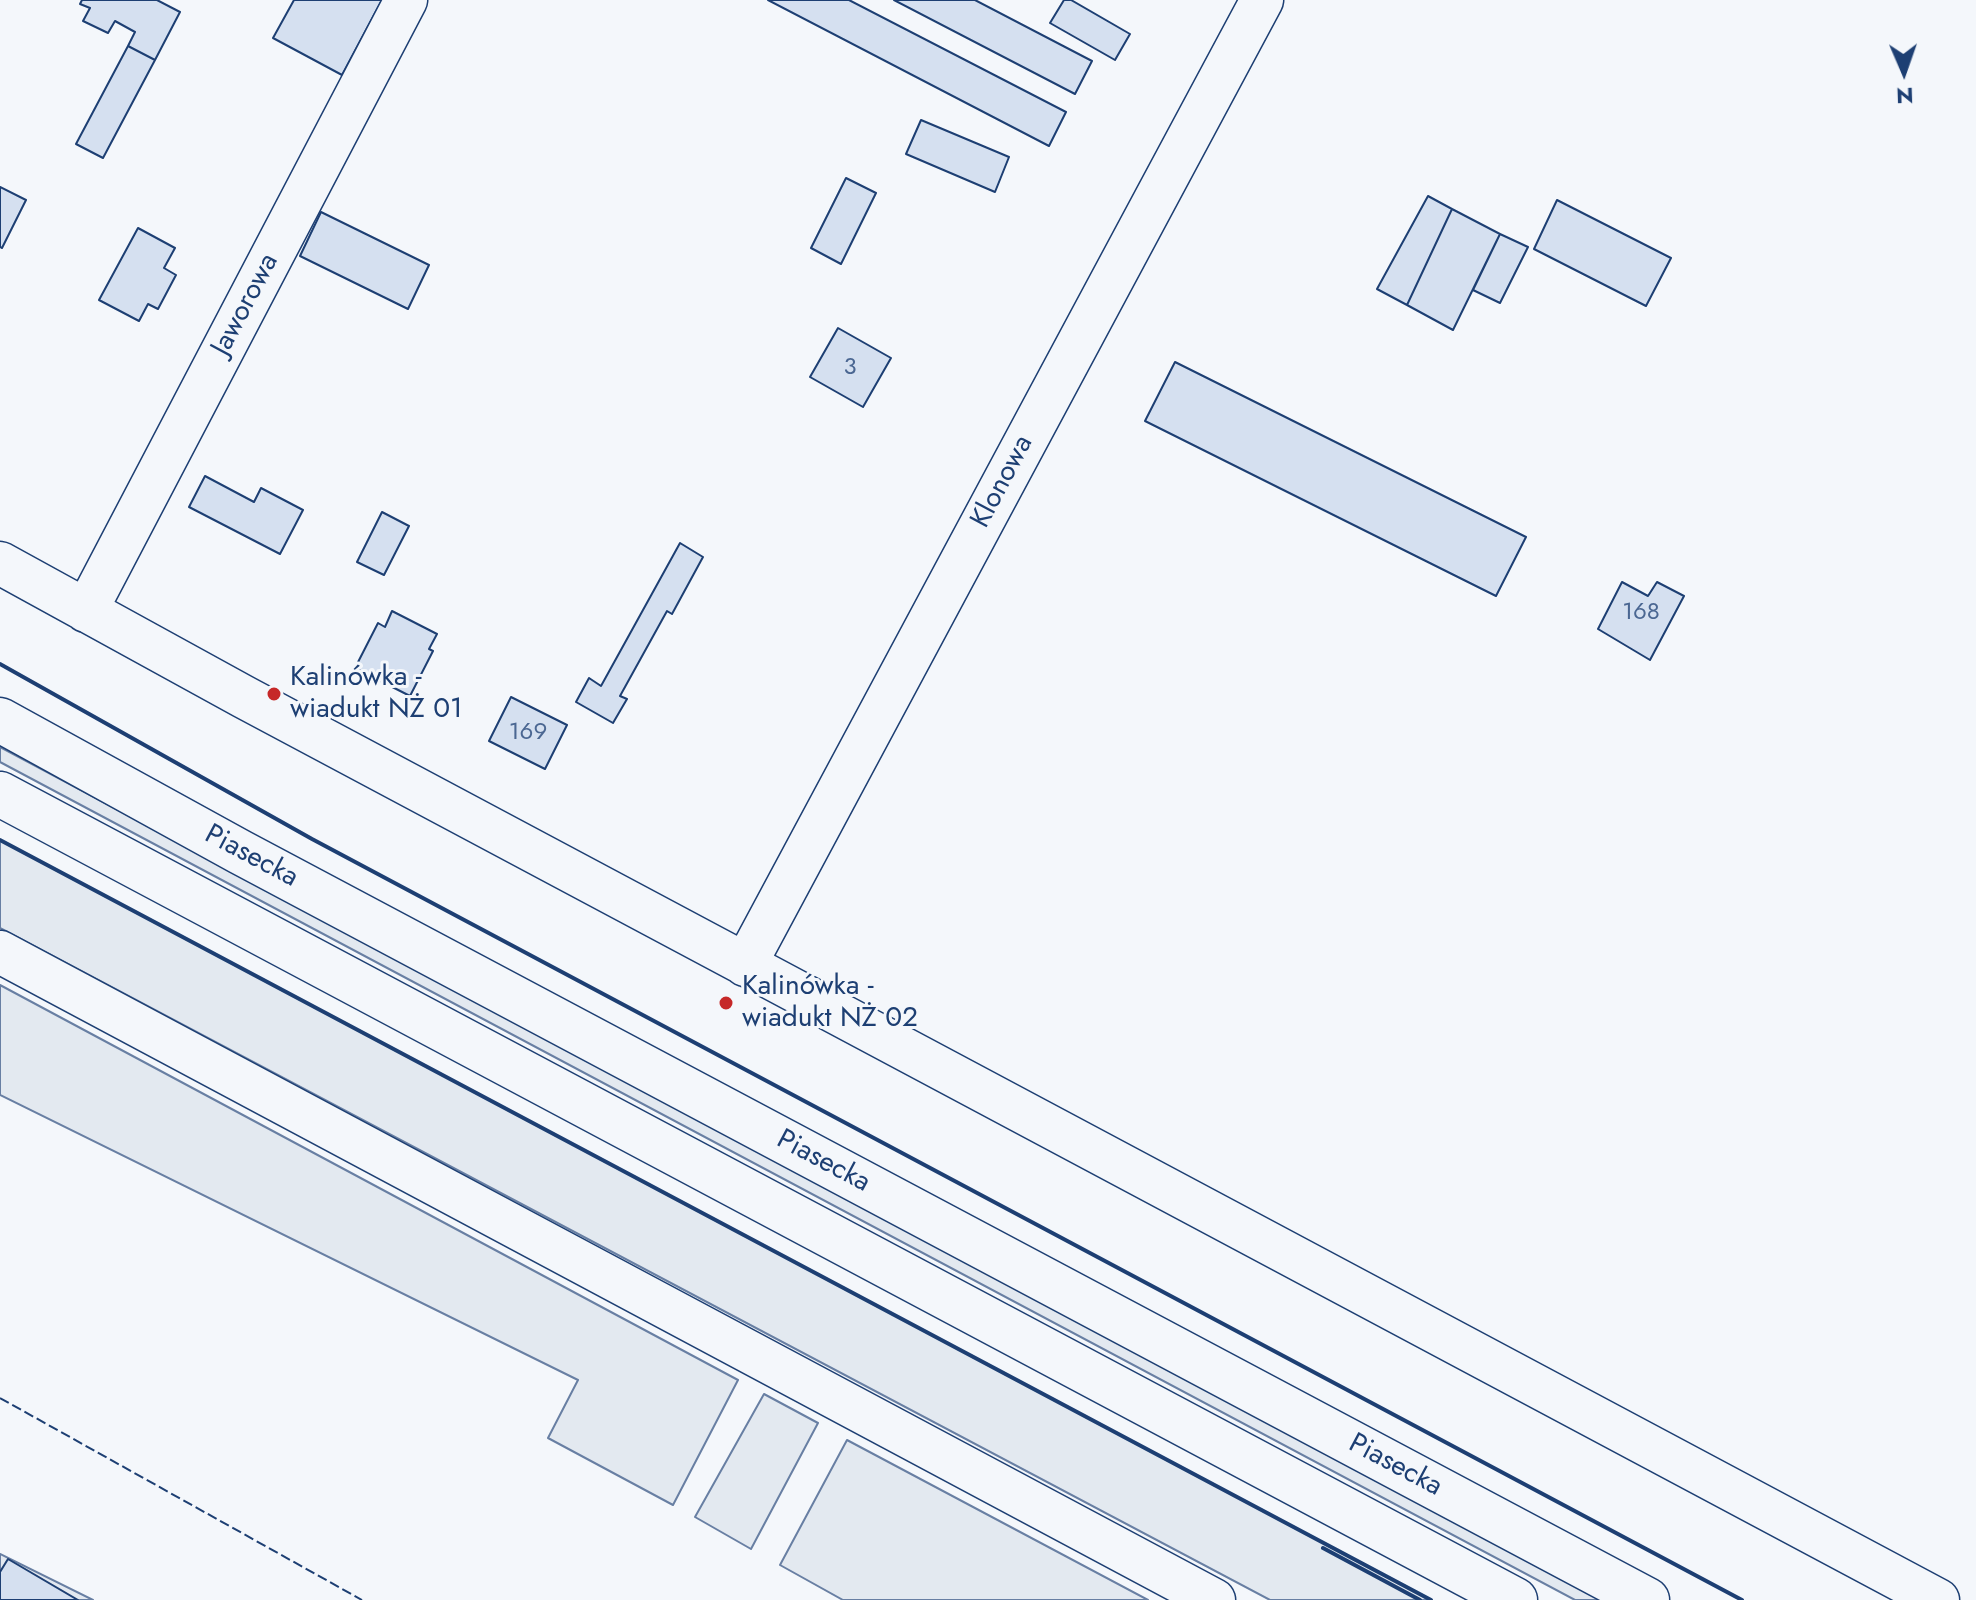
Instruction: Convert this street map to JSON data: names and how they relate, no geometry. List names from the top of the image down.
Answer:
{
  "streets": {
    "highway": ["Piasecka"],
    "street": ["Jaworowa", "Klonowa"]
  },
  "places": ["Kalinówka - wiadukt NŻ 01", "Kalinówka - wiadukt NŻ 02"],
  "house_numbers": ["3", "168", "169"],
  "north": "bottom"
}
